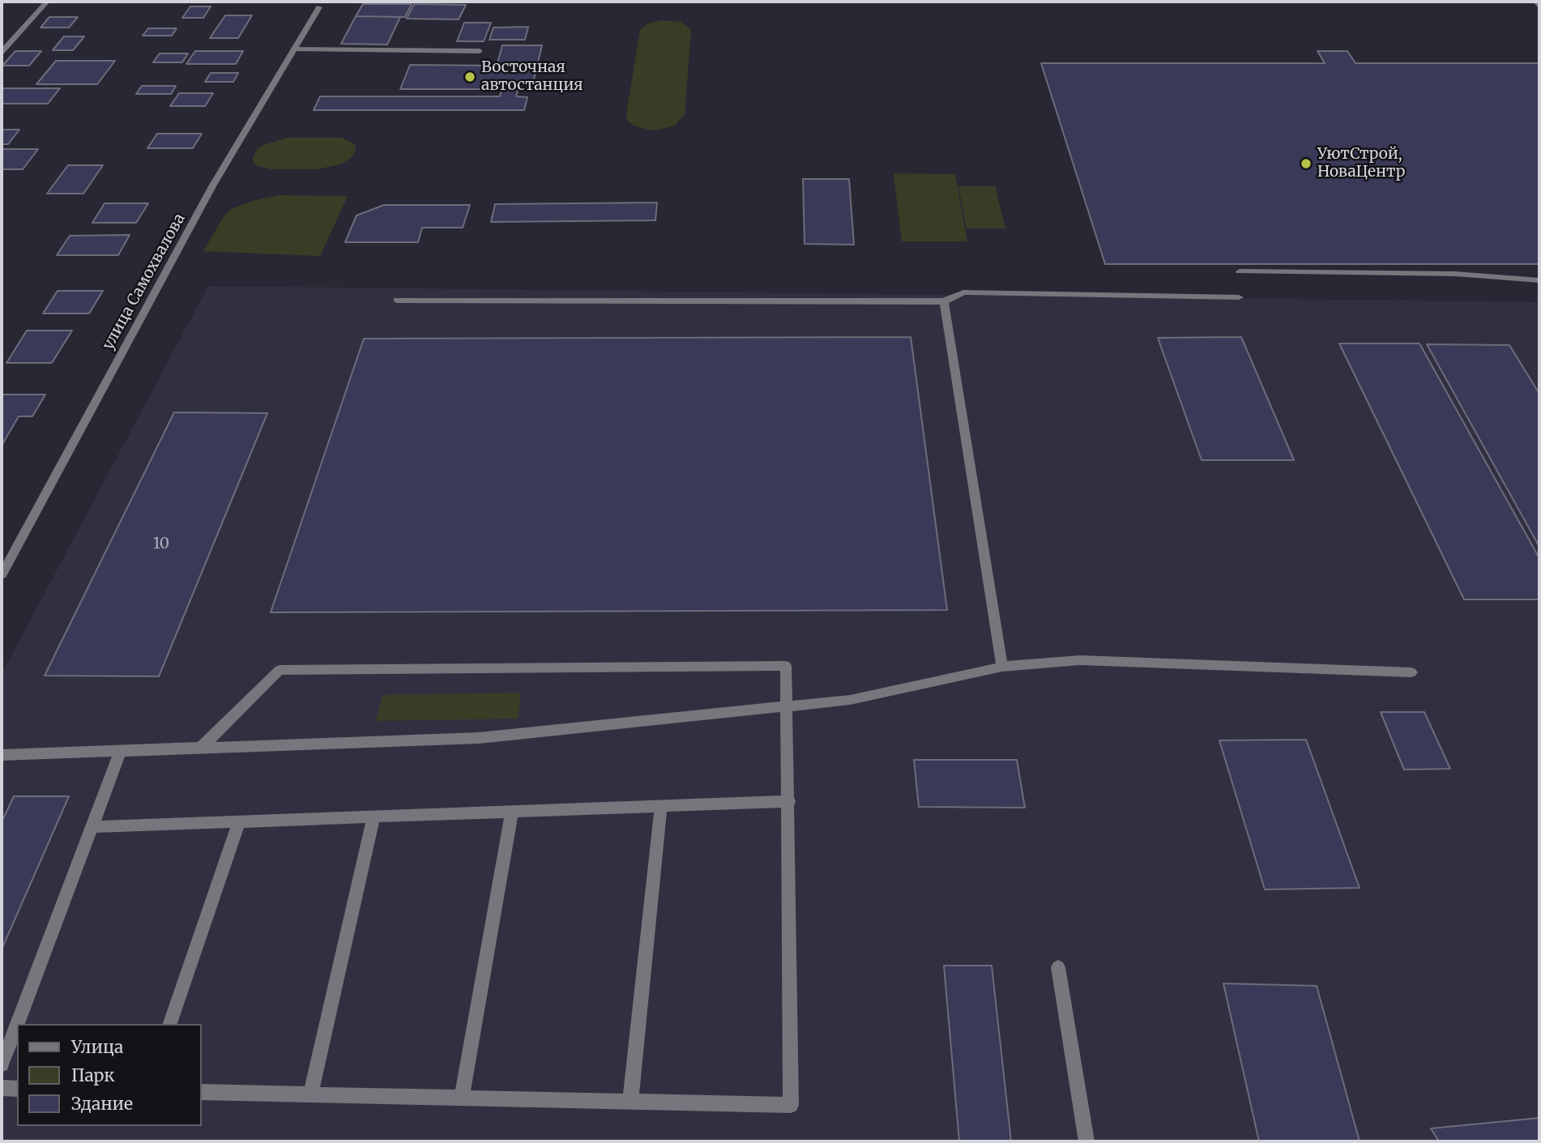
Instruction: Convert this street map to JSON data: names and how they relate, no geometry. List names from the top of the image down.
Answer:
{
  "streets": {
    "street": ["улица Самохвалова"]
  },
  "places": ["Восточная автостанция", "УютСтрой, НоваЦентр"],
  "house_numbers": ["10"],
  "legend": ["Улица", "Парк", "Здание"]
}
